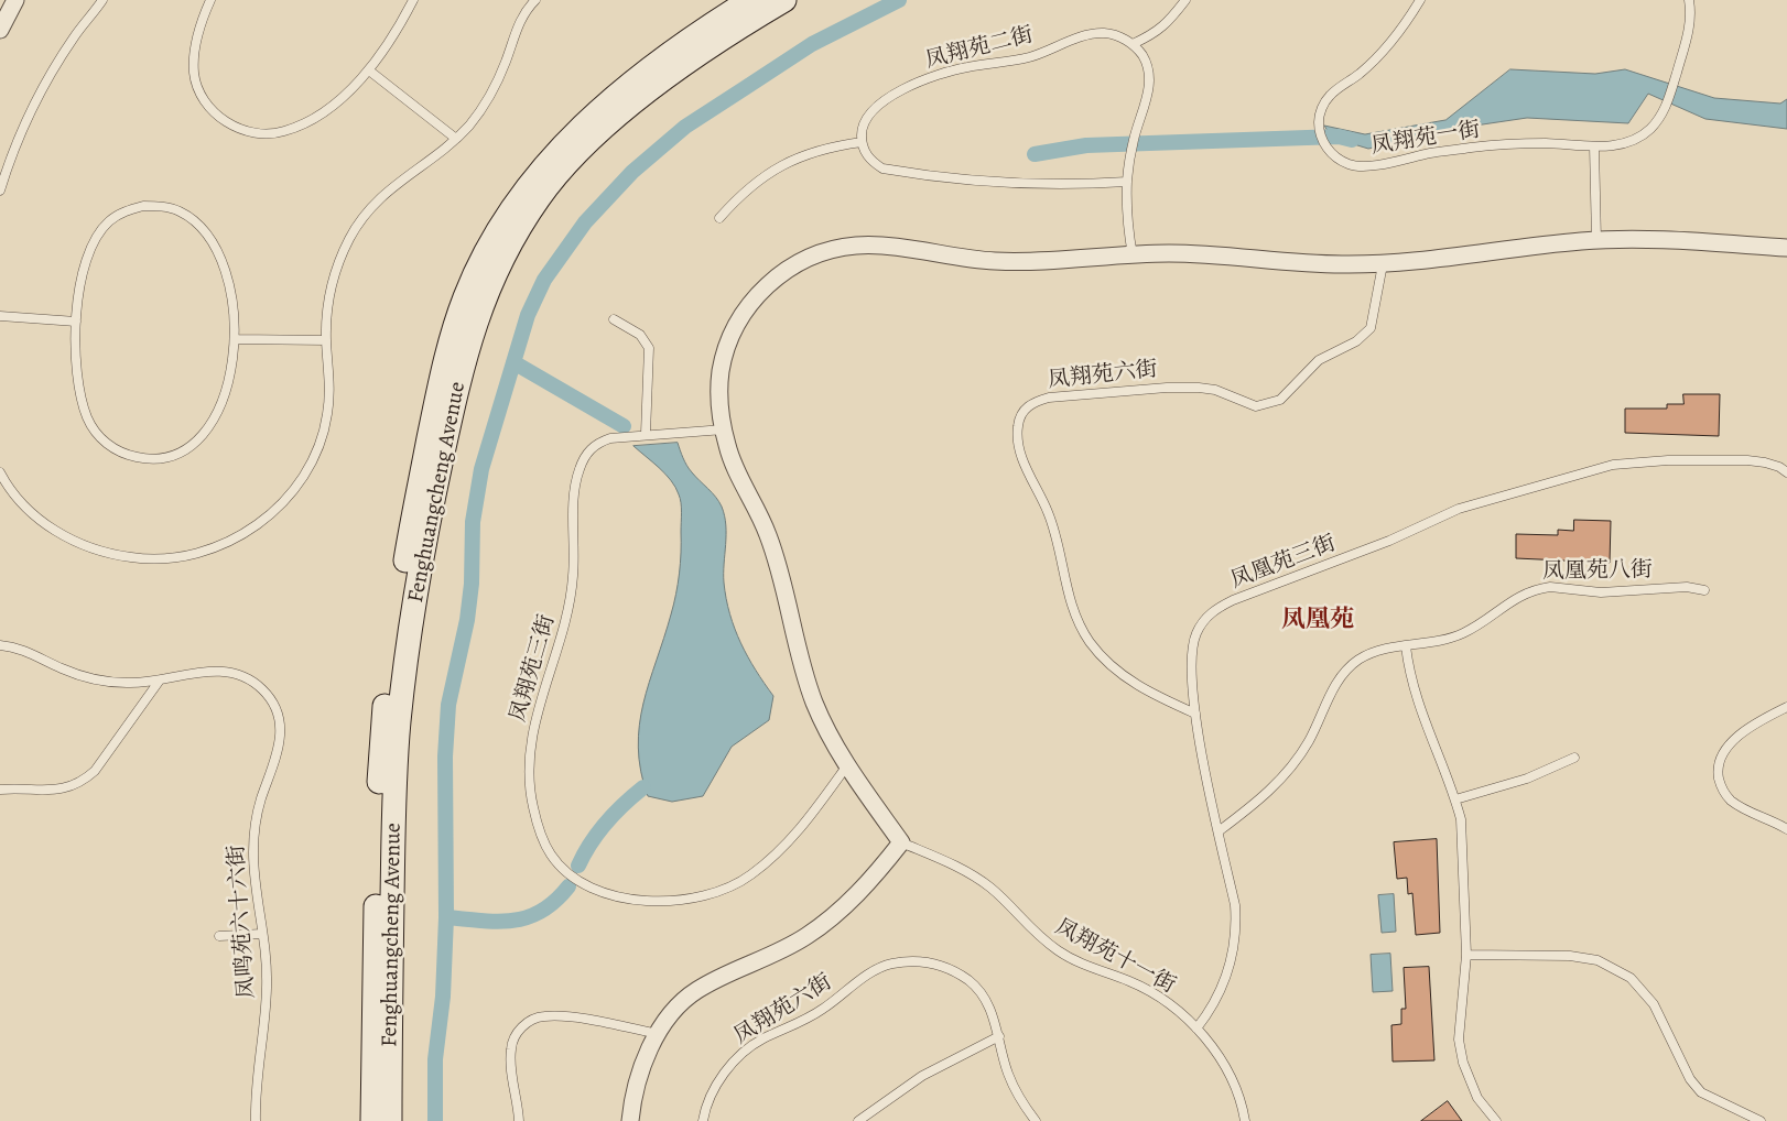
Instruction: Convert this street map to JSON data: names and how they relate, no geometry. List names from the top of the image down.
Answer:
{
  "streets": {
    "main road": ["Fenghuangcheng Avenue"],
    "lane": [
      "凤翔苑二街",
      "凤翔苑一街",
      "凤翔苑六街",
      "凤凰苑三街",
      "凤凰苑八街",
      "凤翔苑三街",
      "凤鸣苑六十六街",
      "凤翔苑十一街"
    ]
  },
  "crossings": [
    ["凤翔苑六街", "凤凰苑三街"],
    ["凤凰苑三街", "凤凰苑八街"],
    ["凤凰苑三街", "凤翔苑十一街"]
  ],
  "districts": ["凤凰苑"]
}
